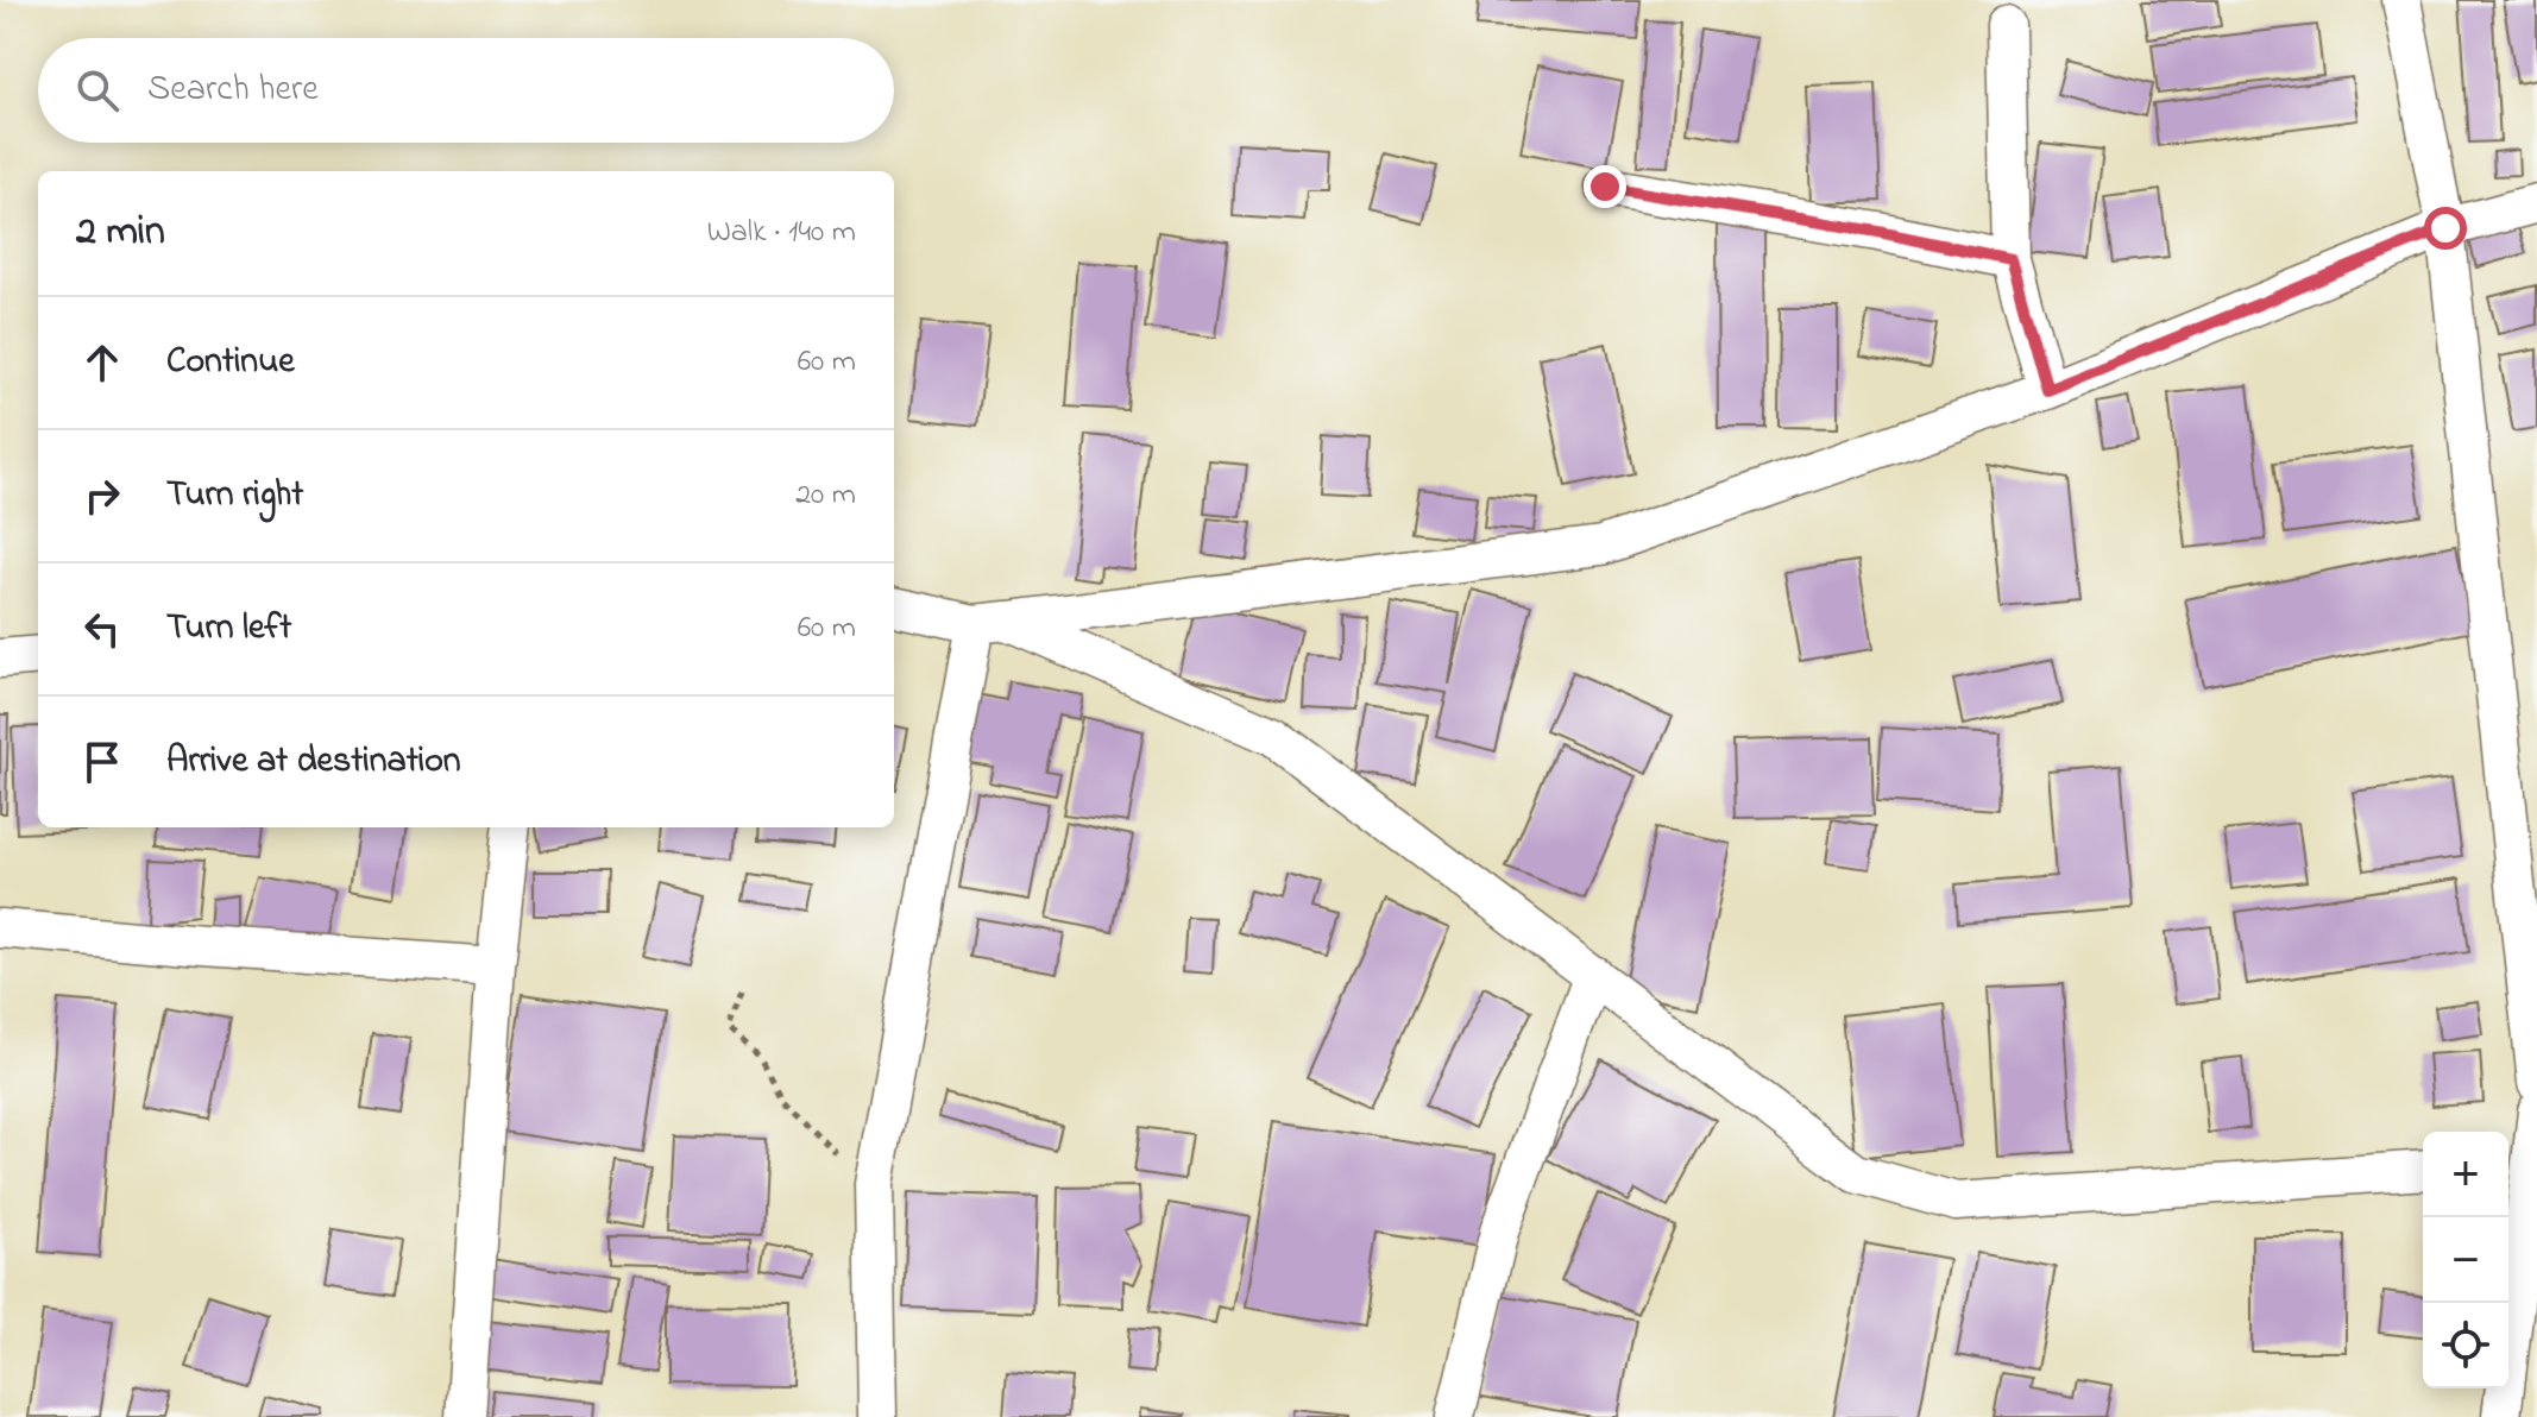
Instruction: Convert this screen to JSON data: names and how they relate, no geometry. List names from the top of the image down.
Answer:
{
  "page": {
    "search": "Search here",
    "heading": ["2 min", "Walk · 140 m"],
    "list": [
      ["Continue", "60 m"],
      ["Turn right", "20 m"],
      ["Turn left", "60 m"],
      "Arrive at destination"
    ],
    "map_buttons": ["+", "−"]
  }
}
